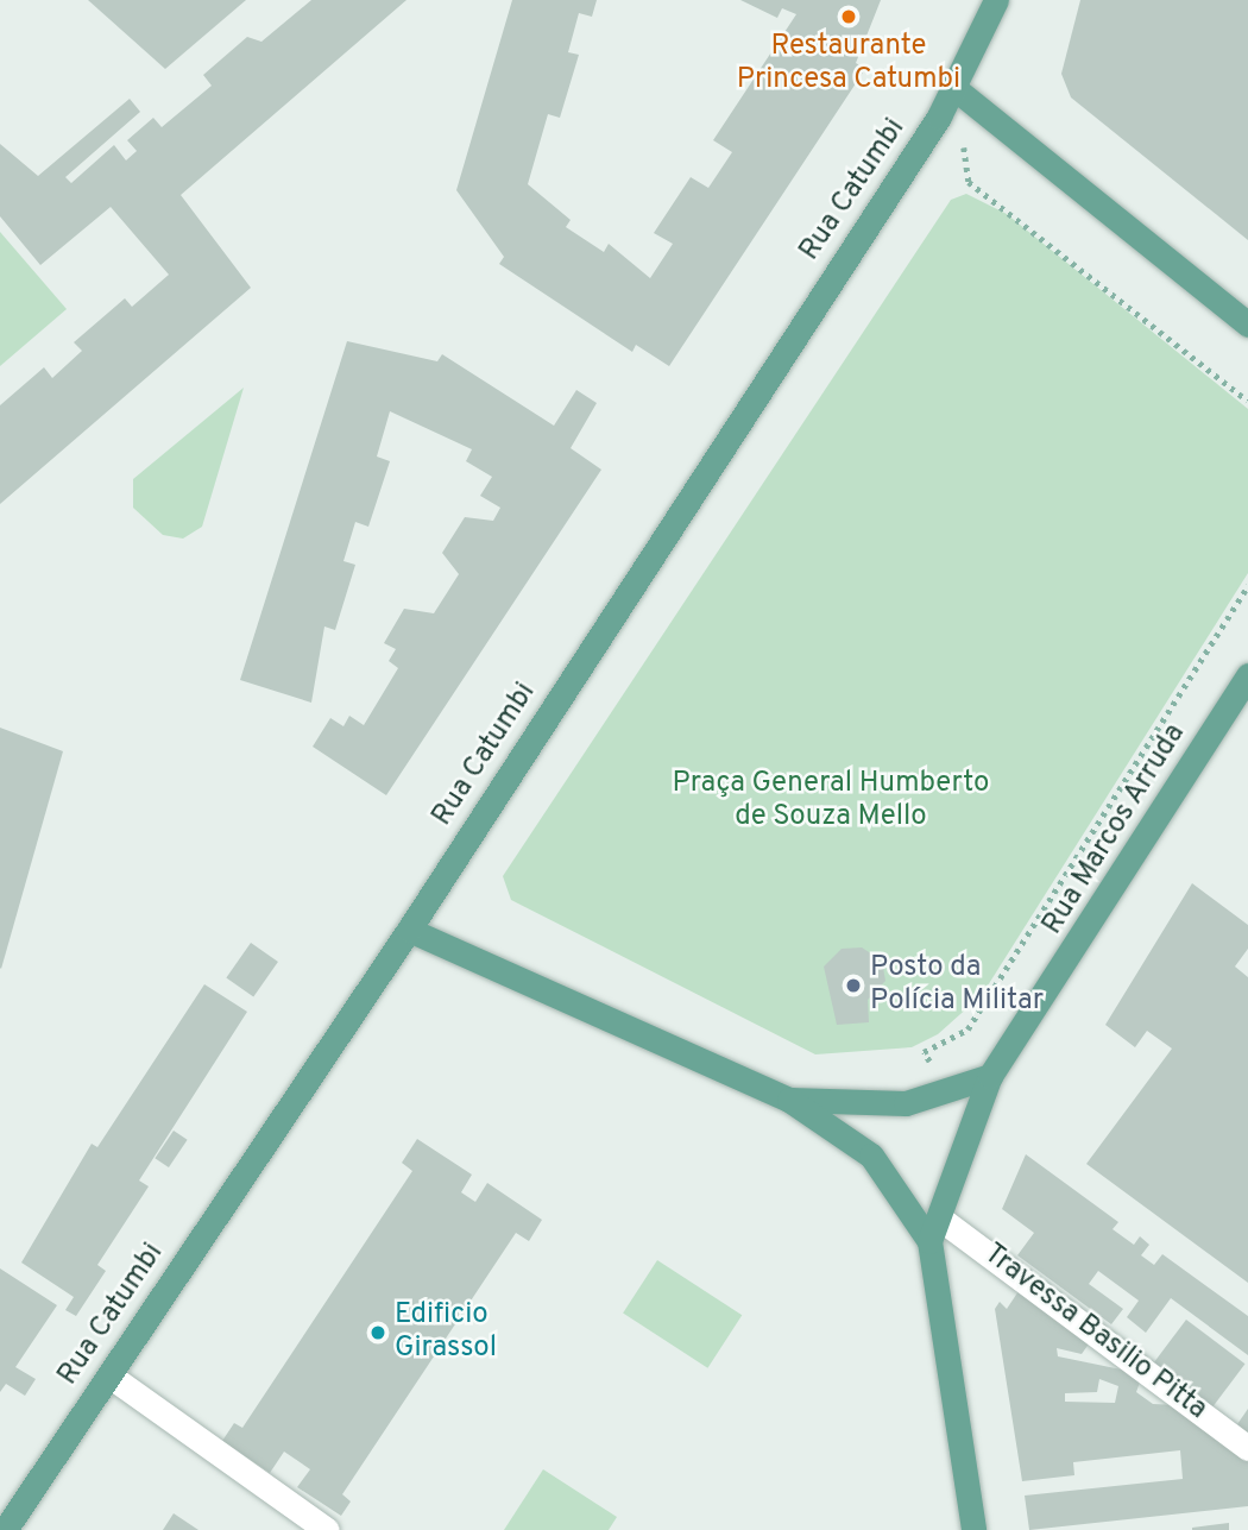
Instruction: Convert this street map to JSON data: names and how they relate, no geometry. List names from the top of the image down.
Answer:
{
  "streets": {
    "main road": ["Rua Catumbi", "Rua Marcos Arruda"],
    "lane": ["Travessa Basilio Pitta"]
  },
  "crossings": [
    ["Rua Marcos Arruda", "Travessa Basilio Pitta"]
  ],
  "parks": ["Praça General Humberto de Souza Mello"],
  "places": ["Restaurante Princesa Catumbi", "Posto da Polícia Militar", "Edificio Girassol"]
}
